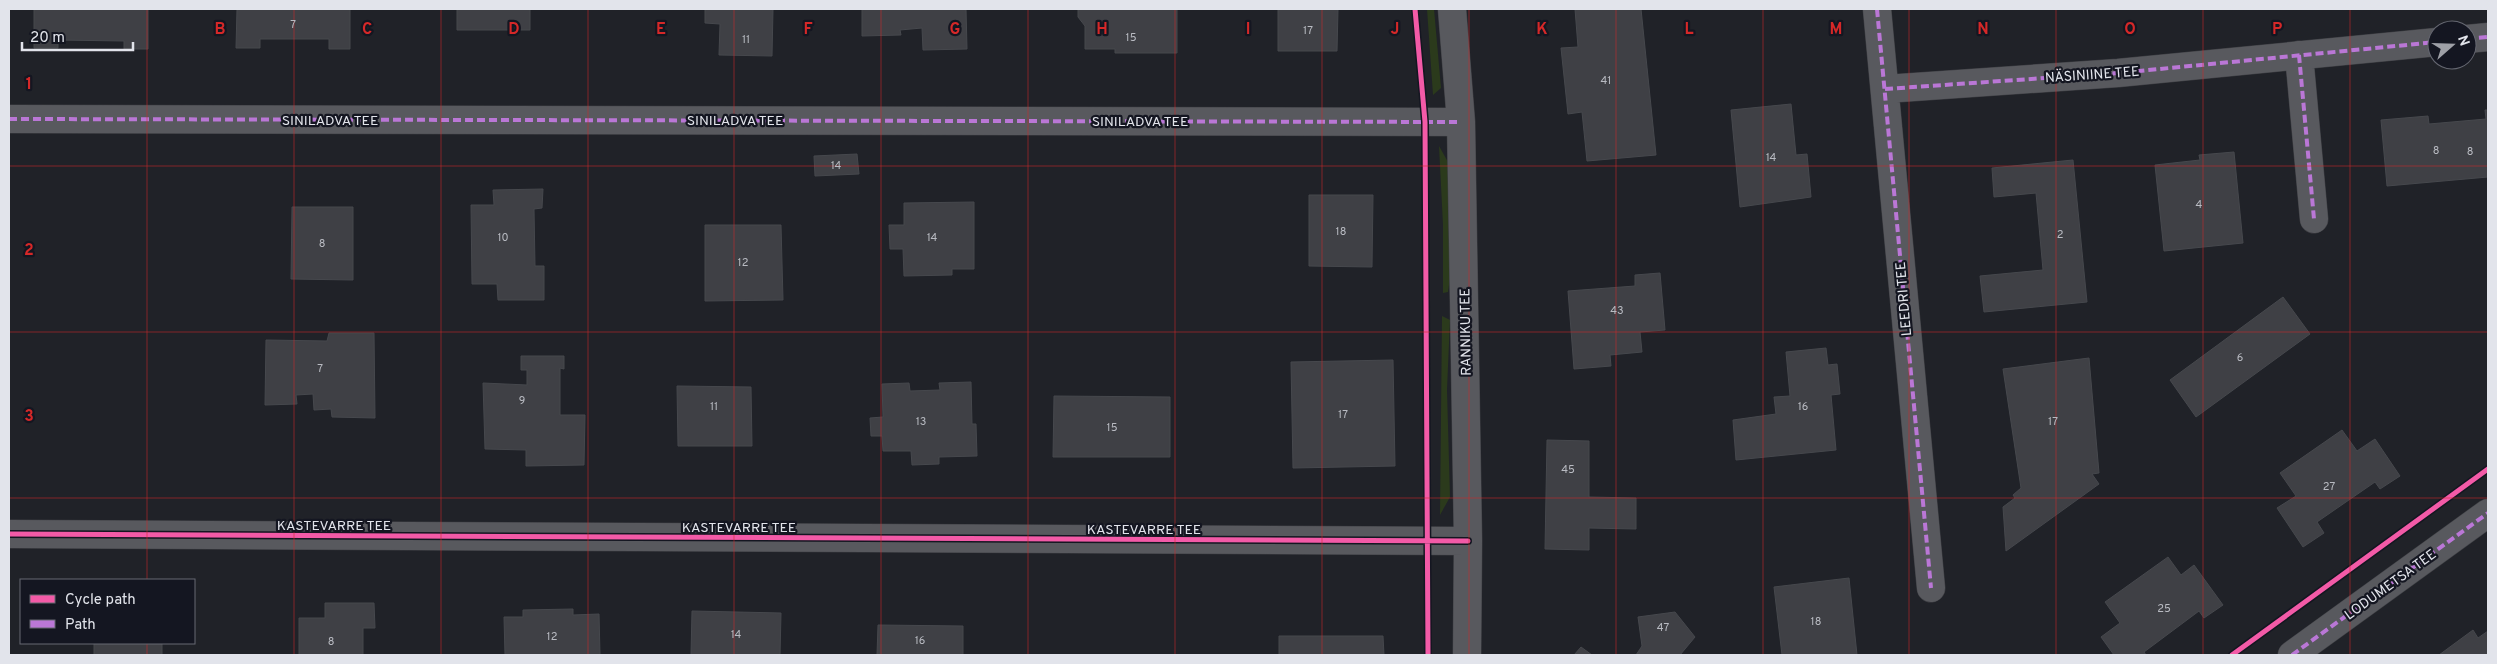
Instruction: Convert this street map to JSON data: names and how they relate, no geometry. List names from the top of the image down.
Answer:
{
  "streets": {
    "street": [
      "NÄSINIINE TEE",
      "SINILADVA TEE",
      "LEEDRI TEE",
      "RANNIKU TEE",
      "KASTEVARRE TEE",
      "LODUMETSA TEE"
    ]
  },
  "crossings": [
    ["NÄSINIINE TEE", "LEEDRI TEE"],
    ["SINILADVA TEE", "RANNIKU TEE"],
    ["RANNIKU TEE", "KASTEVARRE TEE"]
  ],
  "house_numbers": [
    "7",
    "17",
    "15",
    "11",
    "41",
    "8",
    "8",
    "14",
    "14",
    "4",
    "18",
    "2",
    "10",
    "14",
    "8",
    "12",
    "43",
    "6",
    "7",
    "9",
    "11",
    "16",
    "17",
    "13",
    "17",
    "15",
    "45",
    "27",
    "25",
    "18",
    "47",
    "14",
    "12",
    "16",
    "8"
  ],
  "legend": ["Cycle path", "Path"],
  "scale_bar": "20 m",
  "north": "right",
  "grid": {
    "columns": [
      "B",
      "C",
      "D",
      "E",
      "F",
      "G",
      "H",
      "I",
      "J",
      "K",
      "L",
      "M",
      "N",
      "O",
      "P"
    ],
    "rows": ["1", "2", "3"]
  }
}
